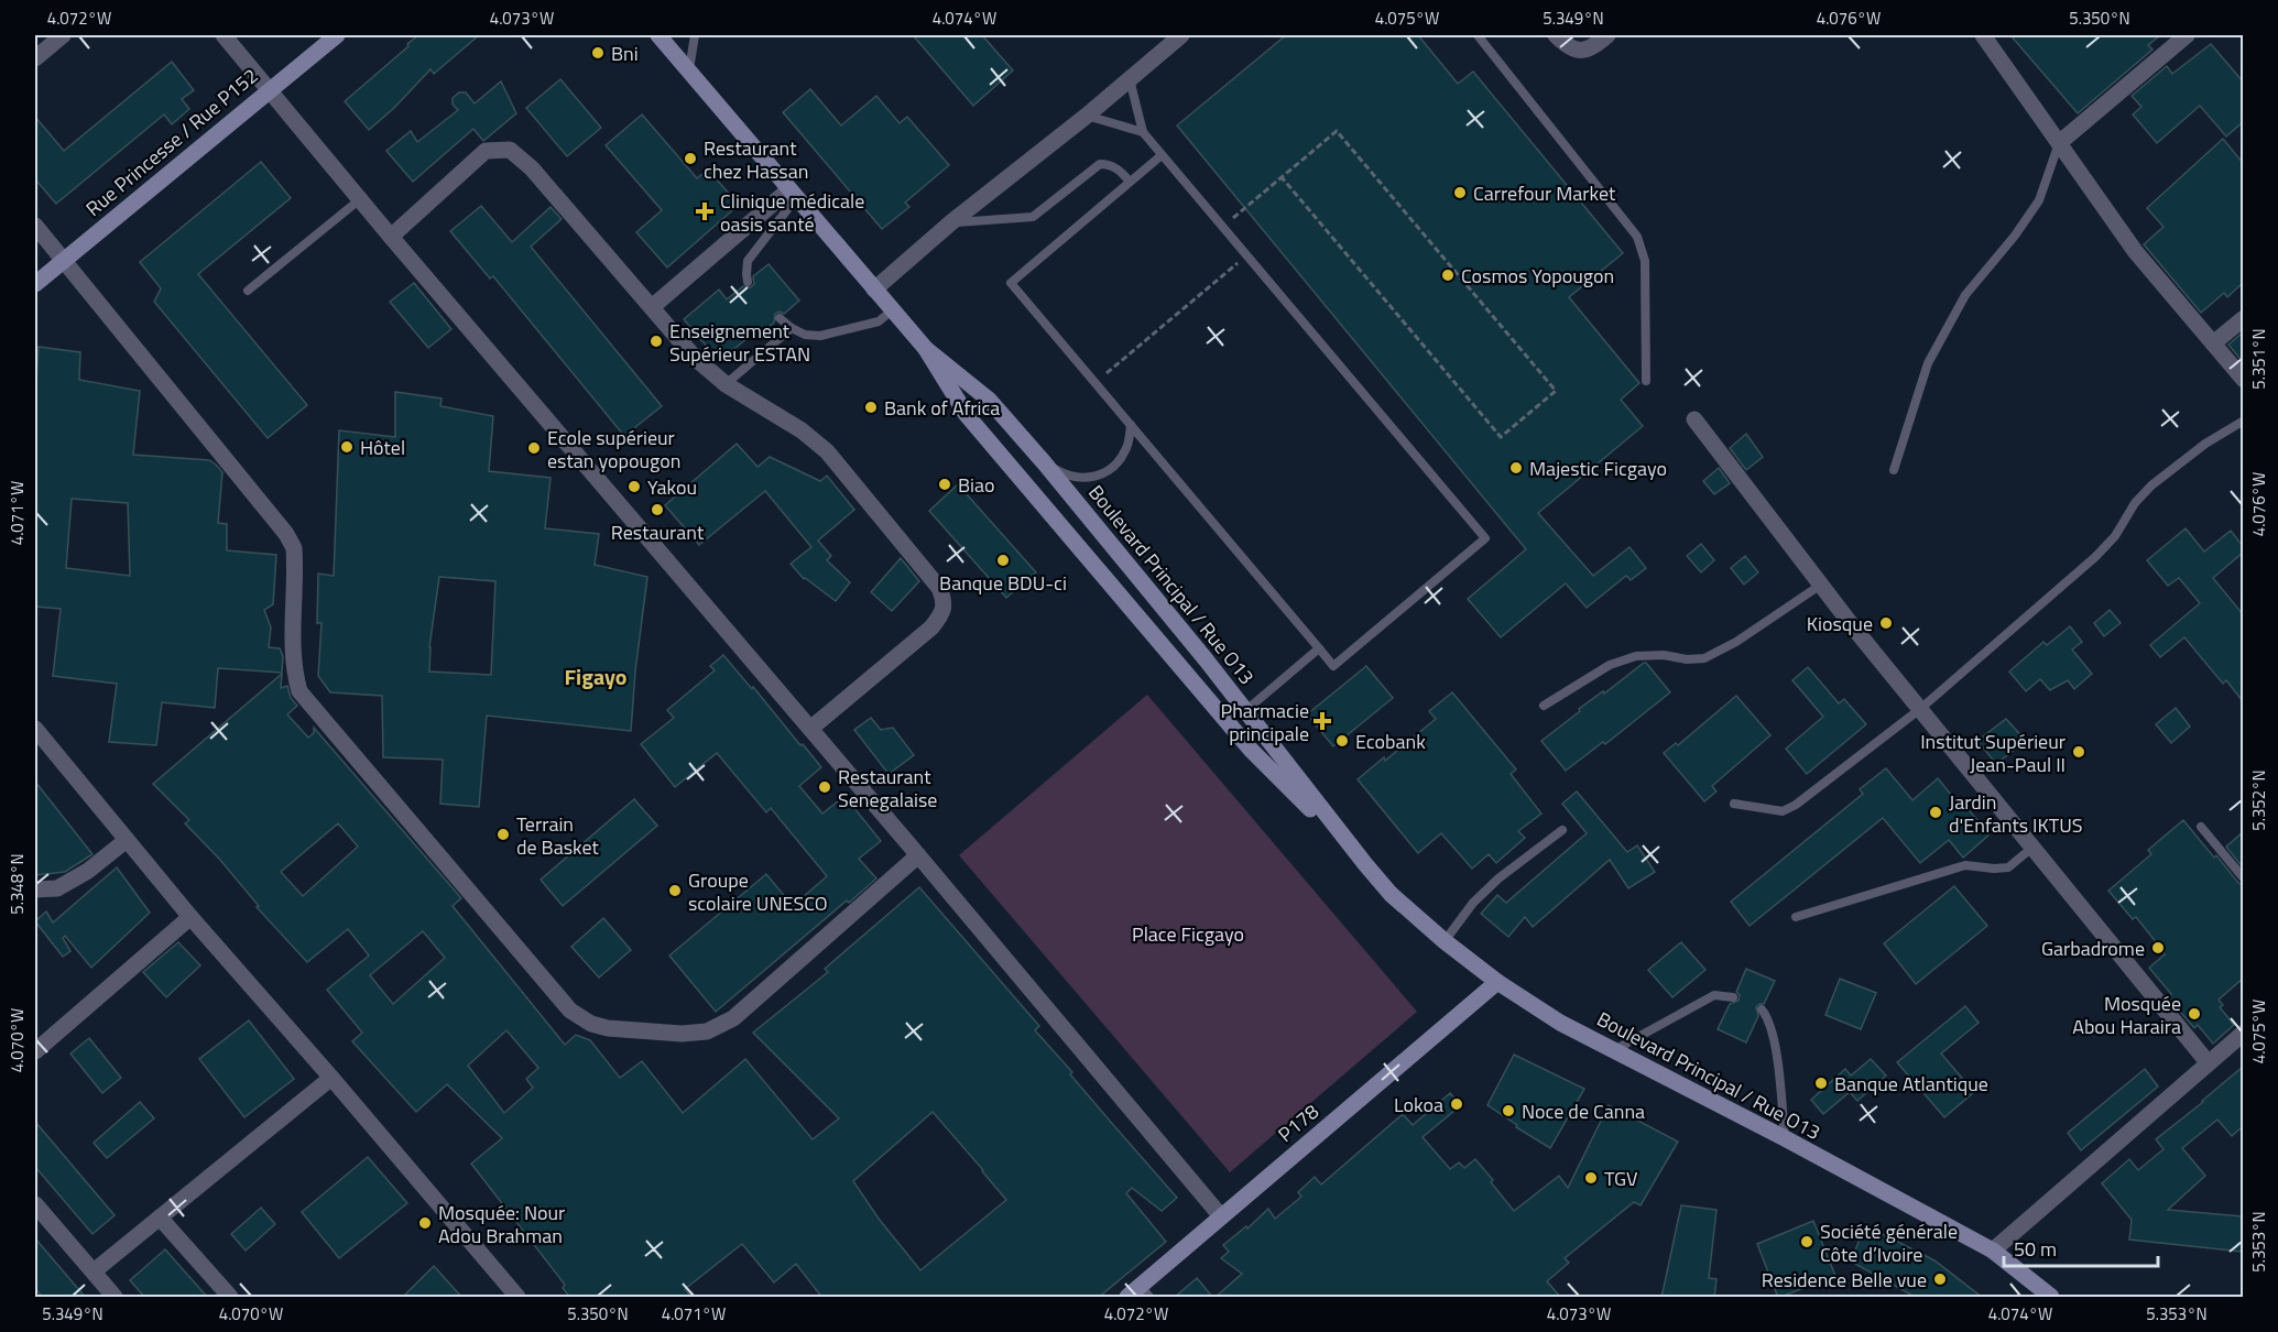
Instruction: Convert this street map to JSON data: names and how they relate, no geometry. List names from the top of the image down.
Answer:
{
  "streets": {
    "main road": ["Rue Princesse / Rue P152", "Boulevard Principal / Rue O13", "P178"]
  },
  "crossings": [
    ["Boulevard Principal / Rue O13", "P178"]
  ],
  "districts": ["Figayo"],
  "parks": ["Place Ficgayo"],
  "places": {
    "other": [
      "Bni",
      "Restaurant chez Hassan",
      "Carrefour Market",
      "Cosmos Yopougon",
      "Enseignement Supérieur ESTAN",
      "Bank of Africa",
      "Hôtel",
      "Ecole supérieur estan yopougon",
      "Majestic Ficgayo",
      "Biao",
      "Yakou",
      "Restaurant",
      "Banque BDU-ci",
      "Kiosque",
      "Ecobank",
      "Institut Supérieur Jean-Paul II",
      "Restaurant Senegalaise",
      "Jardin d'Enfants IKTUS",
      "Terrain de Basket",
      "Groupe scolaire UNESCO",
      "Garbadrome",
      "Mosquée Abou Haraira",
      "Banque Atlantique",
      "Lokoa",
      "Noce de Canna",
      "TGV",
      "Mosquée: Nour Adou Brahman",
      "Société générale Côte d’Ivoire",
      "Residence Belle vue"
    ],
    "health": ["Clinique médicale oasis santé", "Pharmacie principale"]
  },
  "scale_bar": "50 m",
  "coordinates": [
    "4.072°W",
    "4.073°W",
    "4.074°W",
    "4.075°W",
    "5.349°N",
    "4.076°W",
    "5.350°N",
    "5.351°N",
    "4.071°W",
    "5.352°N",
    "5.348°N",
    "4.070°W",
    "5.353°N"
  ]
}
